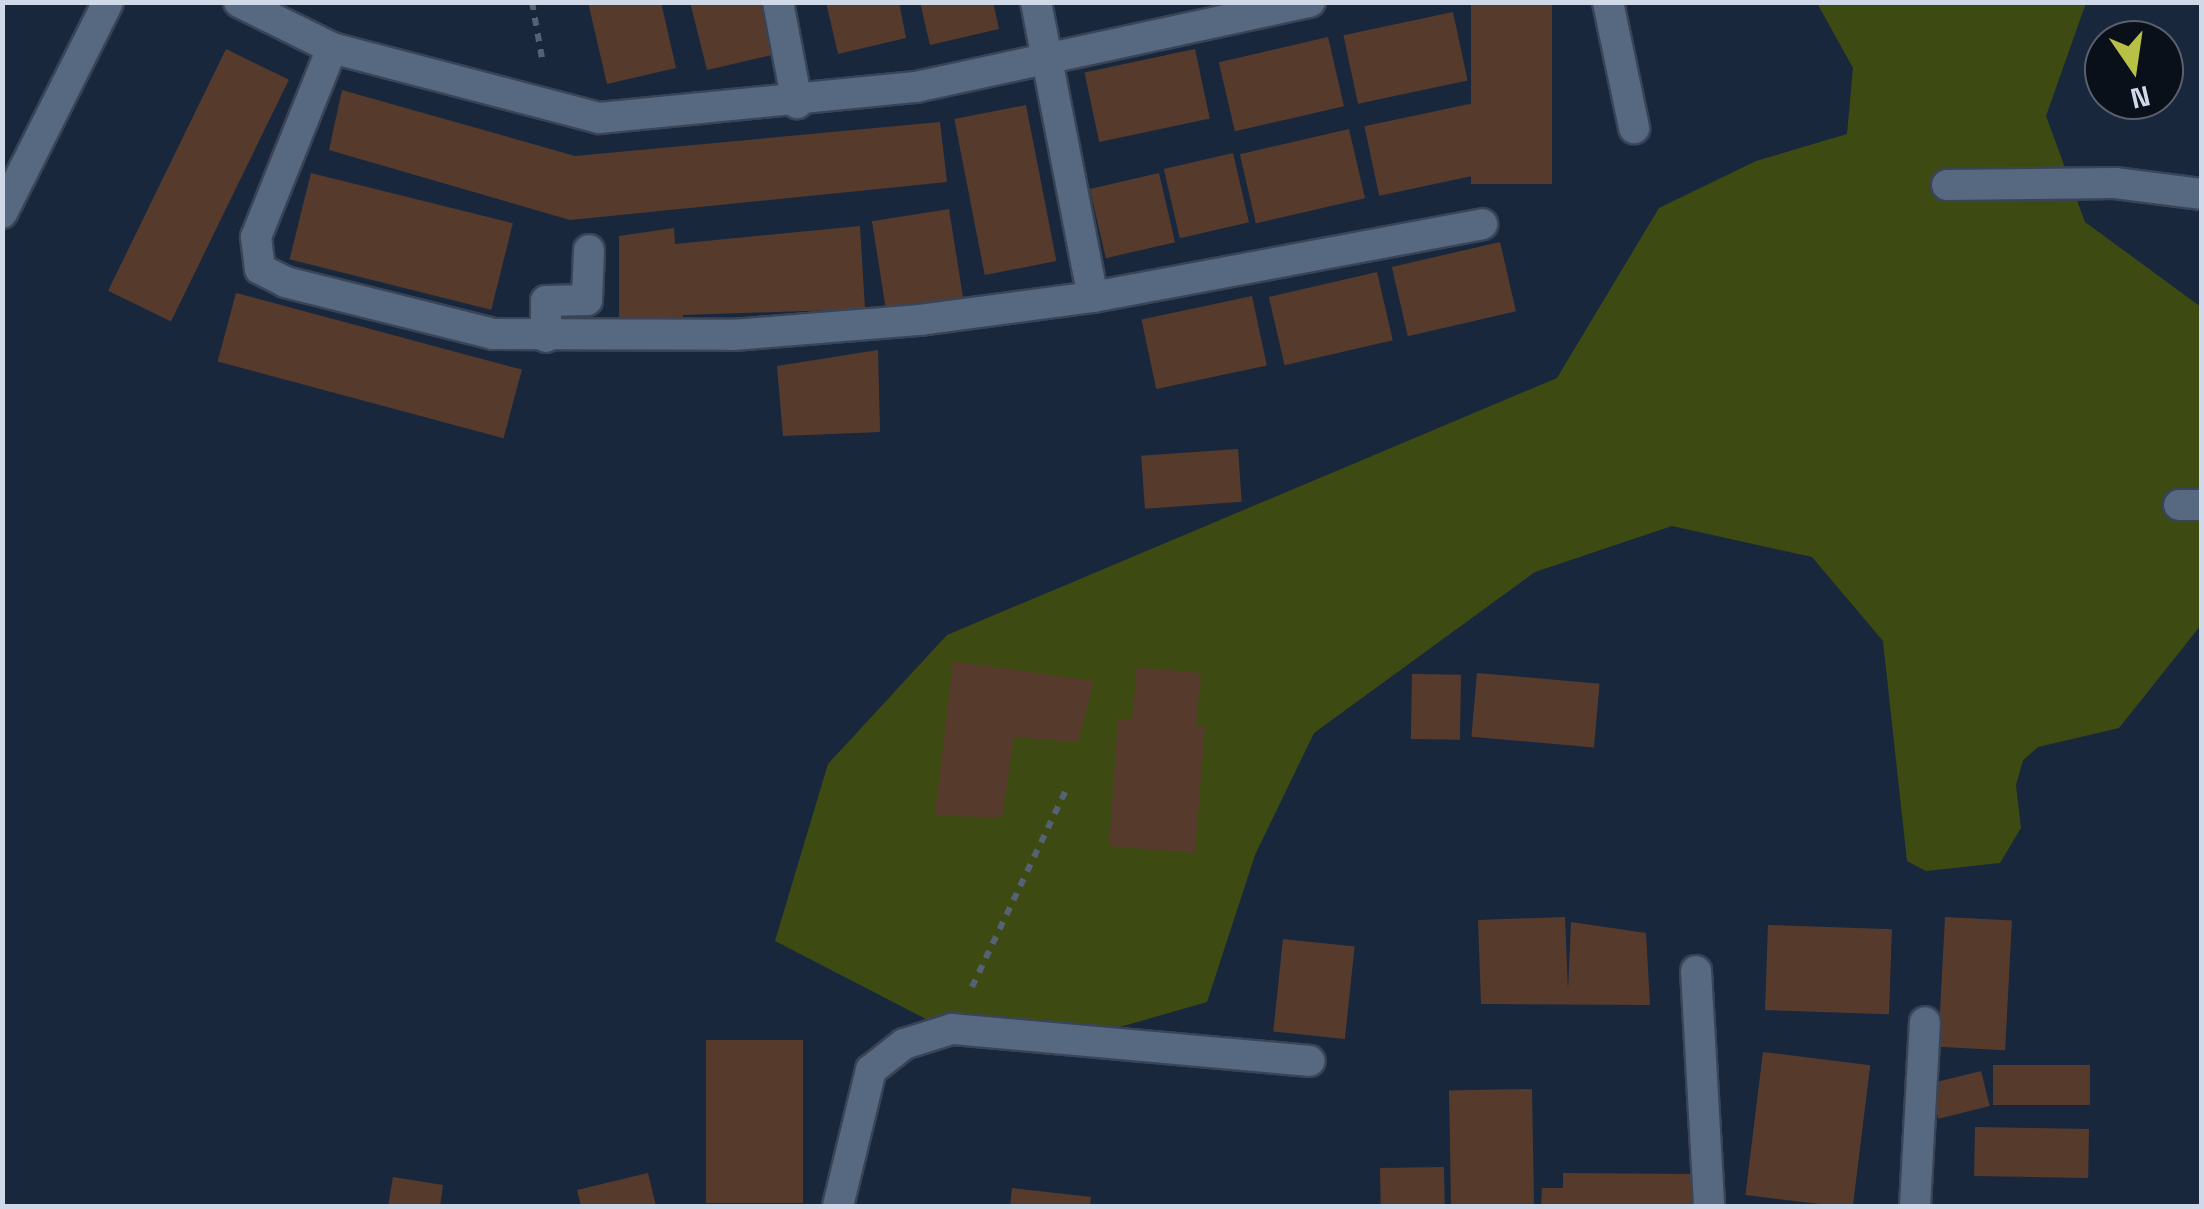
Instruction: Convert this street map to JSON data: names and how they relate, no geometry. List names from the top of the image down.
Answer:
{
  "north": "bottom"
}
